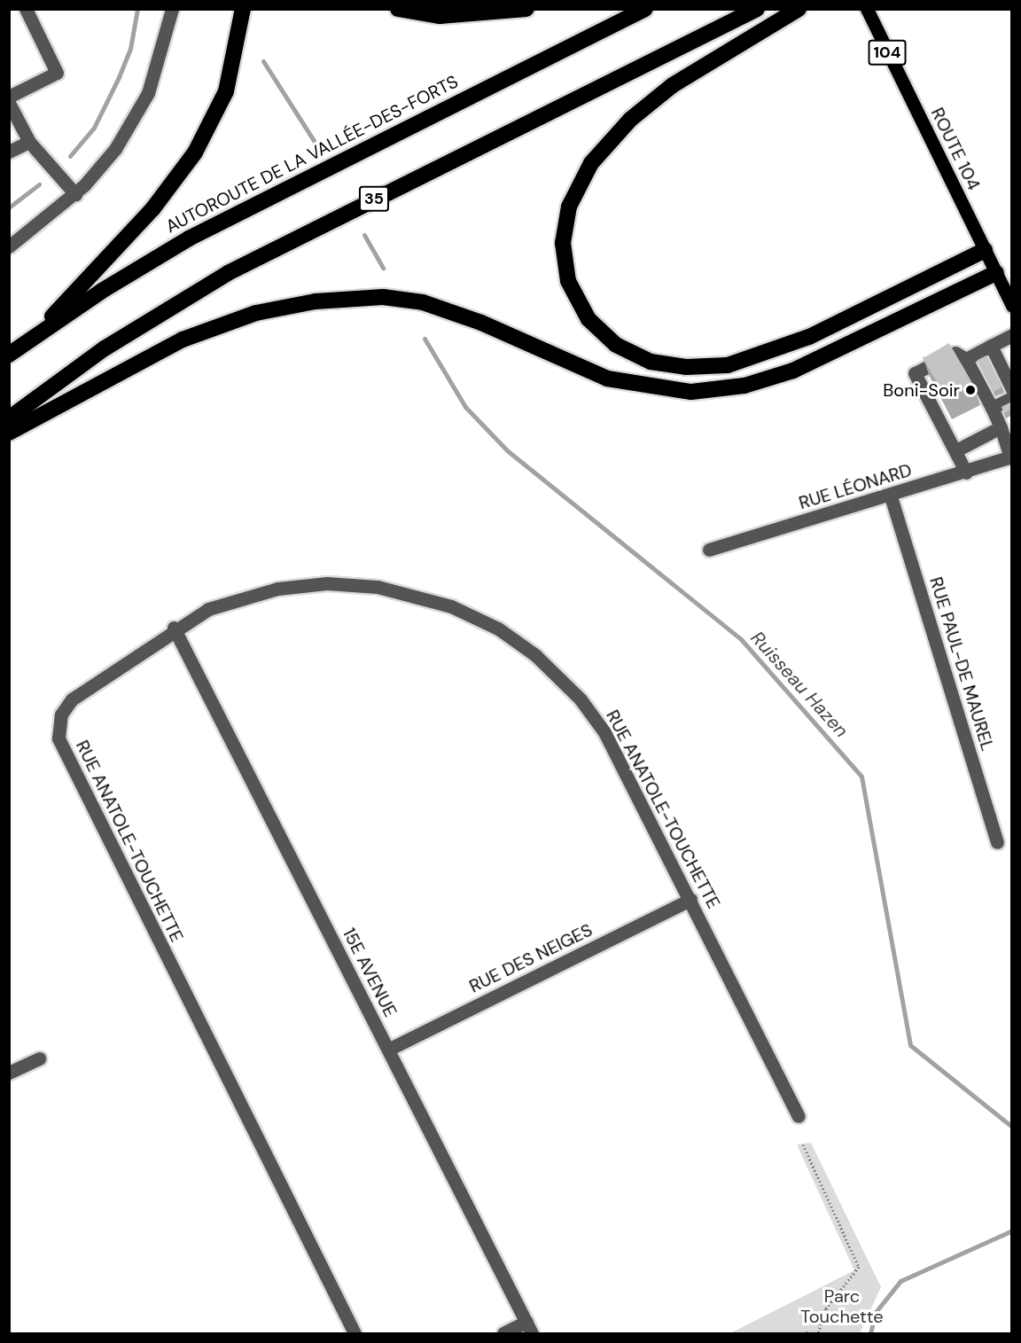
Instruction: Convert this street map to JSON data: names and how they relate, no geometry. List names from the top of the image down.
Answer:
{
  "streets": {
    "highway": ["AUTOROUTE DE LA VALLÉE-DES-FORTS", "35"],
    "main road": ["104", "ROUTE 104"],
    "street": [
      "RUE LÉONARD",
      "RUE PAUL-DE MAUREL",
      "RUE ANATOLE-TOUCHETTE",
      "RUE DES NEIGES",
      "15E AVENUE"
    ]
  },
  "crossings": [
    ["RUE LÉONARD", "RUE PAUL-DE MAUREL"],
    ["RUE ANATOLE-TOUCHETTE", "RUE DES NEIGES"],
    ["RUE ANATOLE-TOUCHETTE", "15E AVENUE"],
    ["RUE DES NEIGES", "15E AVENUE"]
  ],
  "water": ["Ruisseau Hazen"],
  "parks": ["Parc Touchette"],
  "places": ["Boni-Soir"]
}
